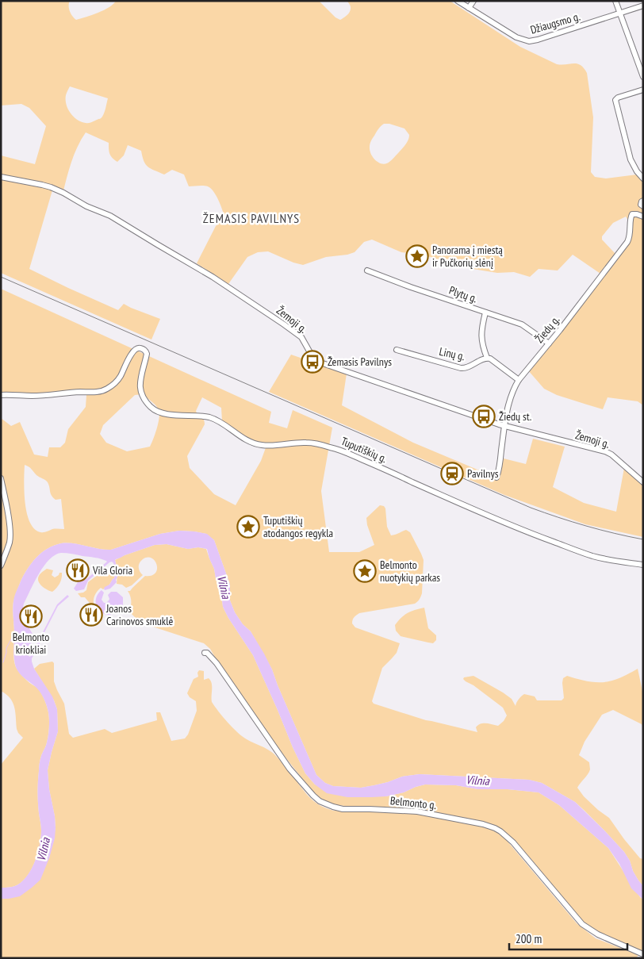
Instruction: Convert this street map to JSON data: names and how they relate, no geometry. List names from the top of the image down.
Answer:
{
  "streets": {
    "street": [
      "Džiaugsmo g.",
      "Plytų g.",
      "Žemoji g.",
      "Žiedų g.",
      "Linų g.",
      "Tuputiškių g.",
      "Belmonto g."
    ]
  },
  "crossings": [
    ["Plytų g.", "Žiedų g."],
    ["Žemoji g.", "Žiedų g."]
  ],
  "districts": ["ŽEMASIS PAVILNYS"],
  "water": ["Vilnia"],
  "places": {
    "place": ["Panorama į miestą ir Pučkorių slėnį", "Tuputiškių atodangos regykla", "Belmonto nuotykių parkas"],
    "bus stop": ["Žemasis Pavilnys", "Žiedų st."],
    "station": ["Pavilnys"],
    "restaurant": ["Vila Gloria", "Joanos Carinovos smuklė", "Belmonto kriokliai"]
  },
  "scale_bar": "200 m"
}
